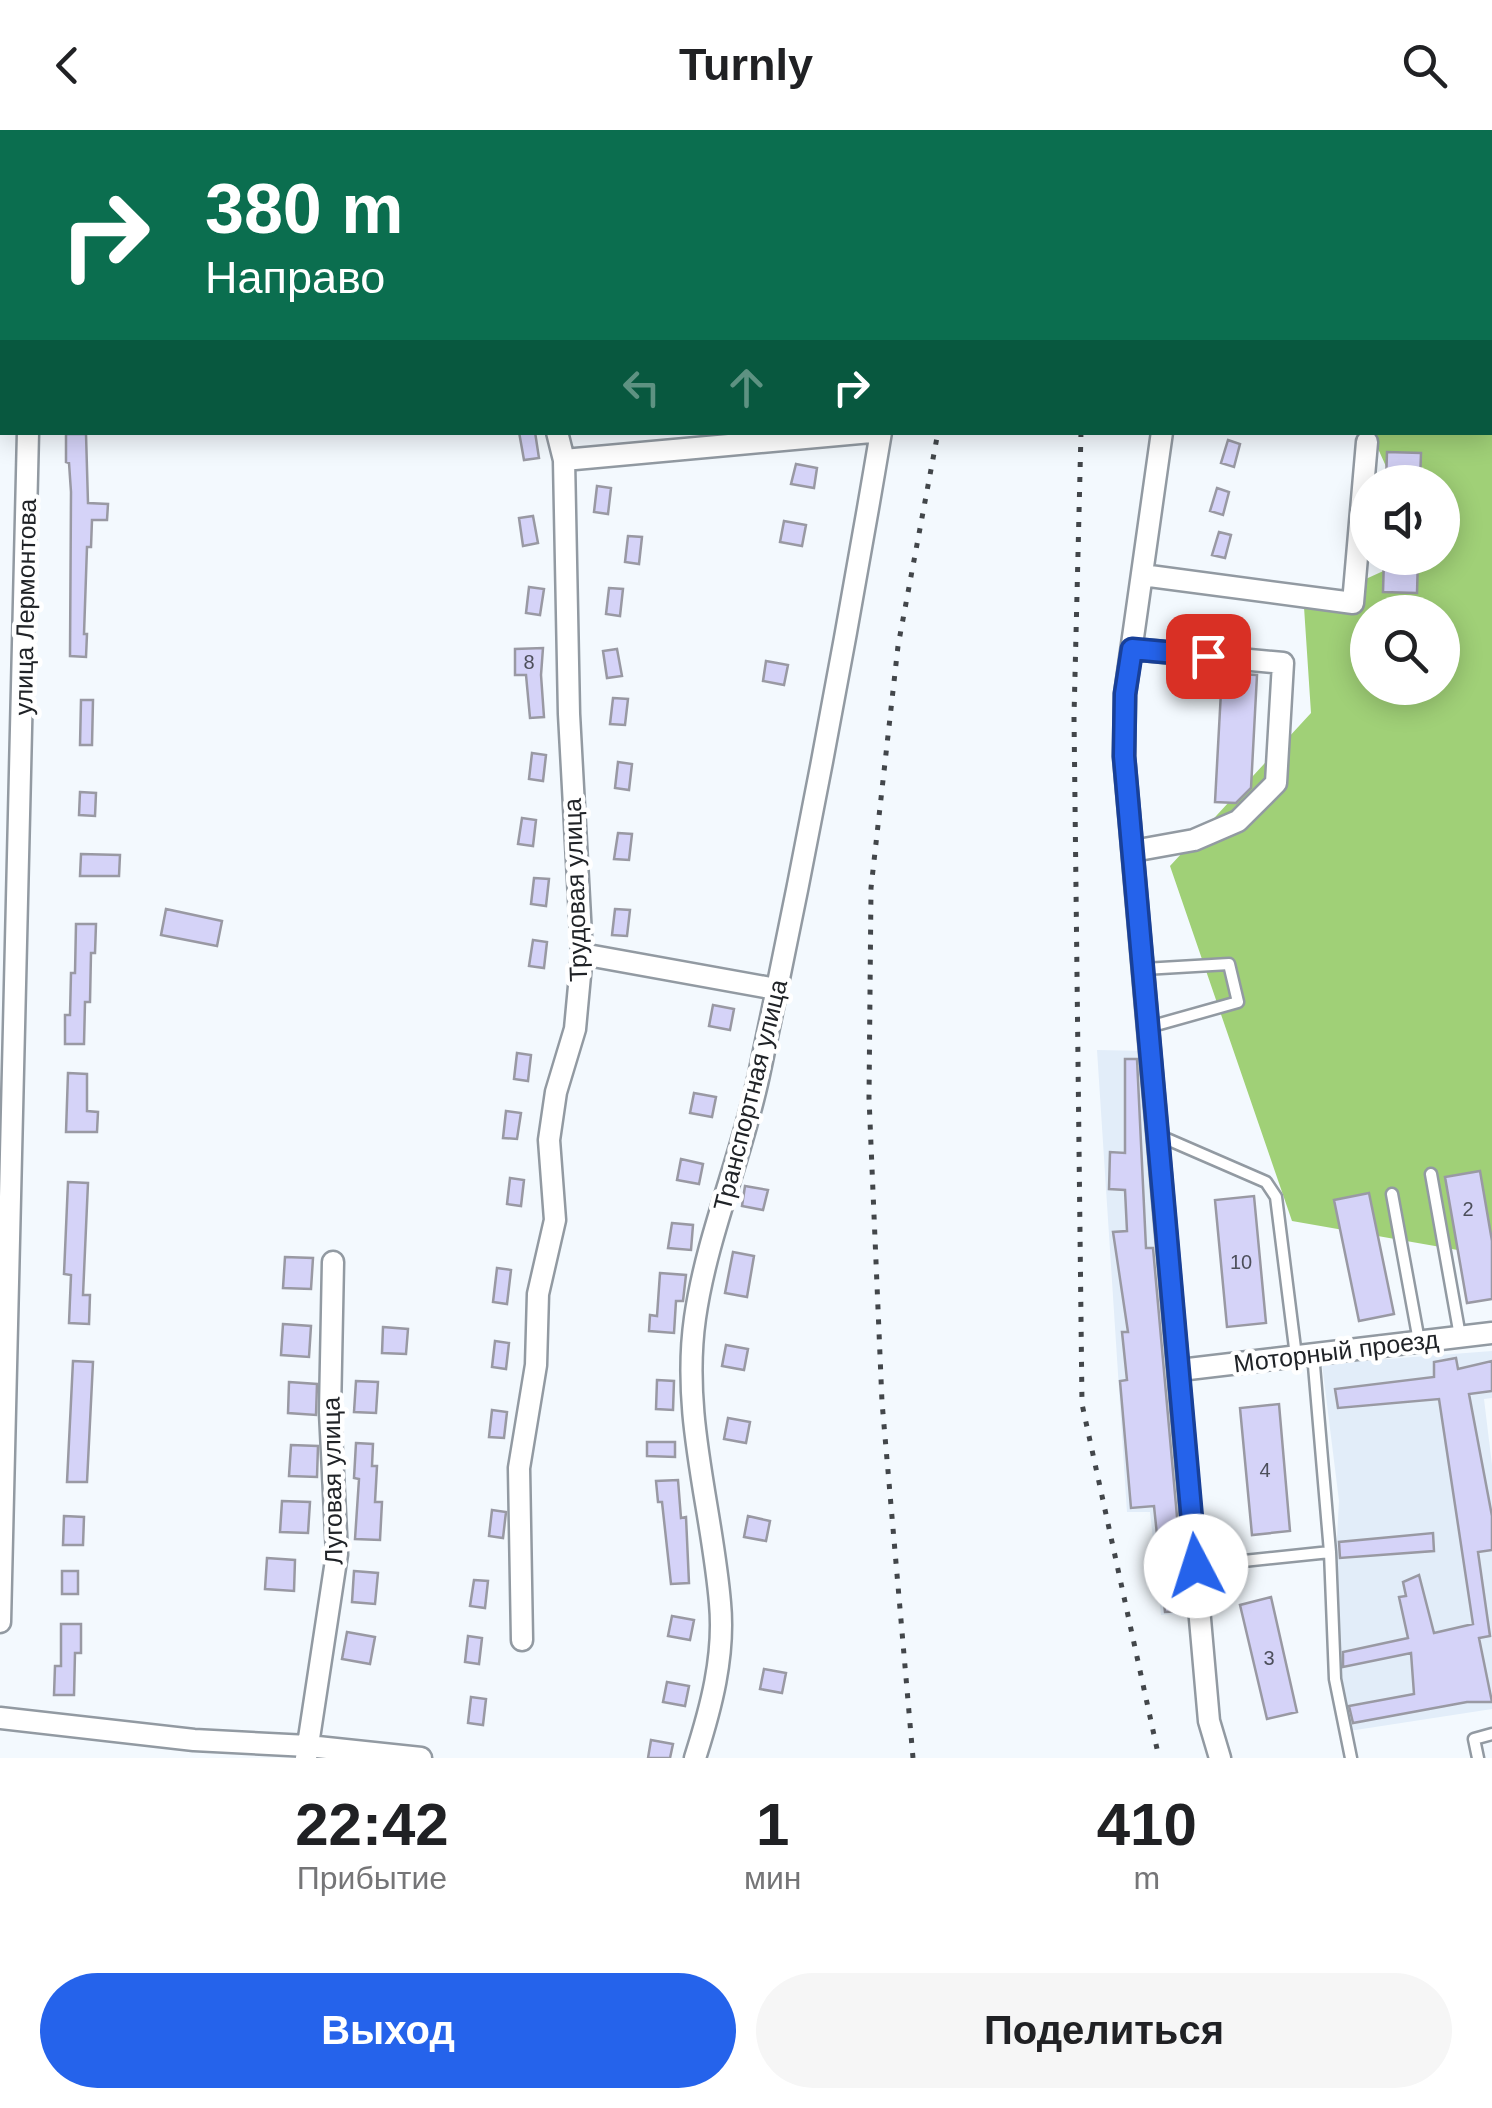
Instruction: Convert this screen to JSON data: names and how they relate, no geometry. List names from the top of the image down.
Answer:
{
  "streets": {
    "street": [
      "улица Лермонтова",
      "Трудовая улица",
      "Транспортная улица",
      "Моторный проезд",
      "Луговая улица"
    ]
  },
  "house_numbers": [
    "8",
    "2",
    "10",
    "4",
    "3"
  ],
  "page": {
    "header": "Turnly",
    "turn": ["380 m", "Направо"],
    "eta": [
      "22:42",
      "Прибытие",
      "1",
      "мин",
      "410",
      "m"
    ],
    "buttons": ["Выход", "Поделиться"]
  }
}
